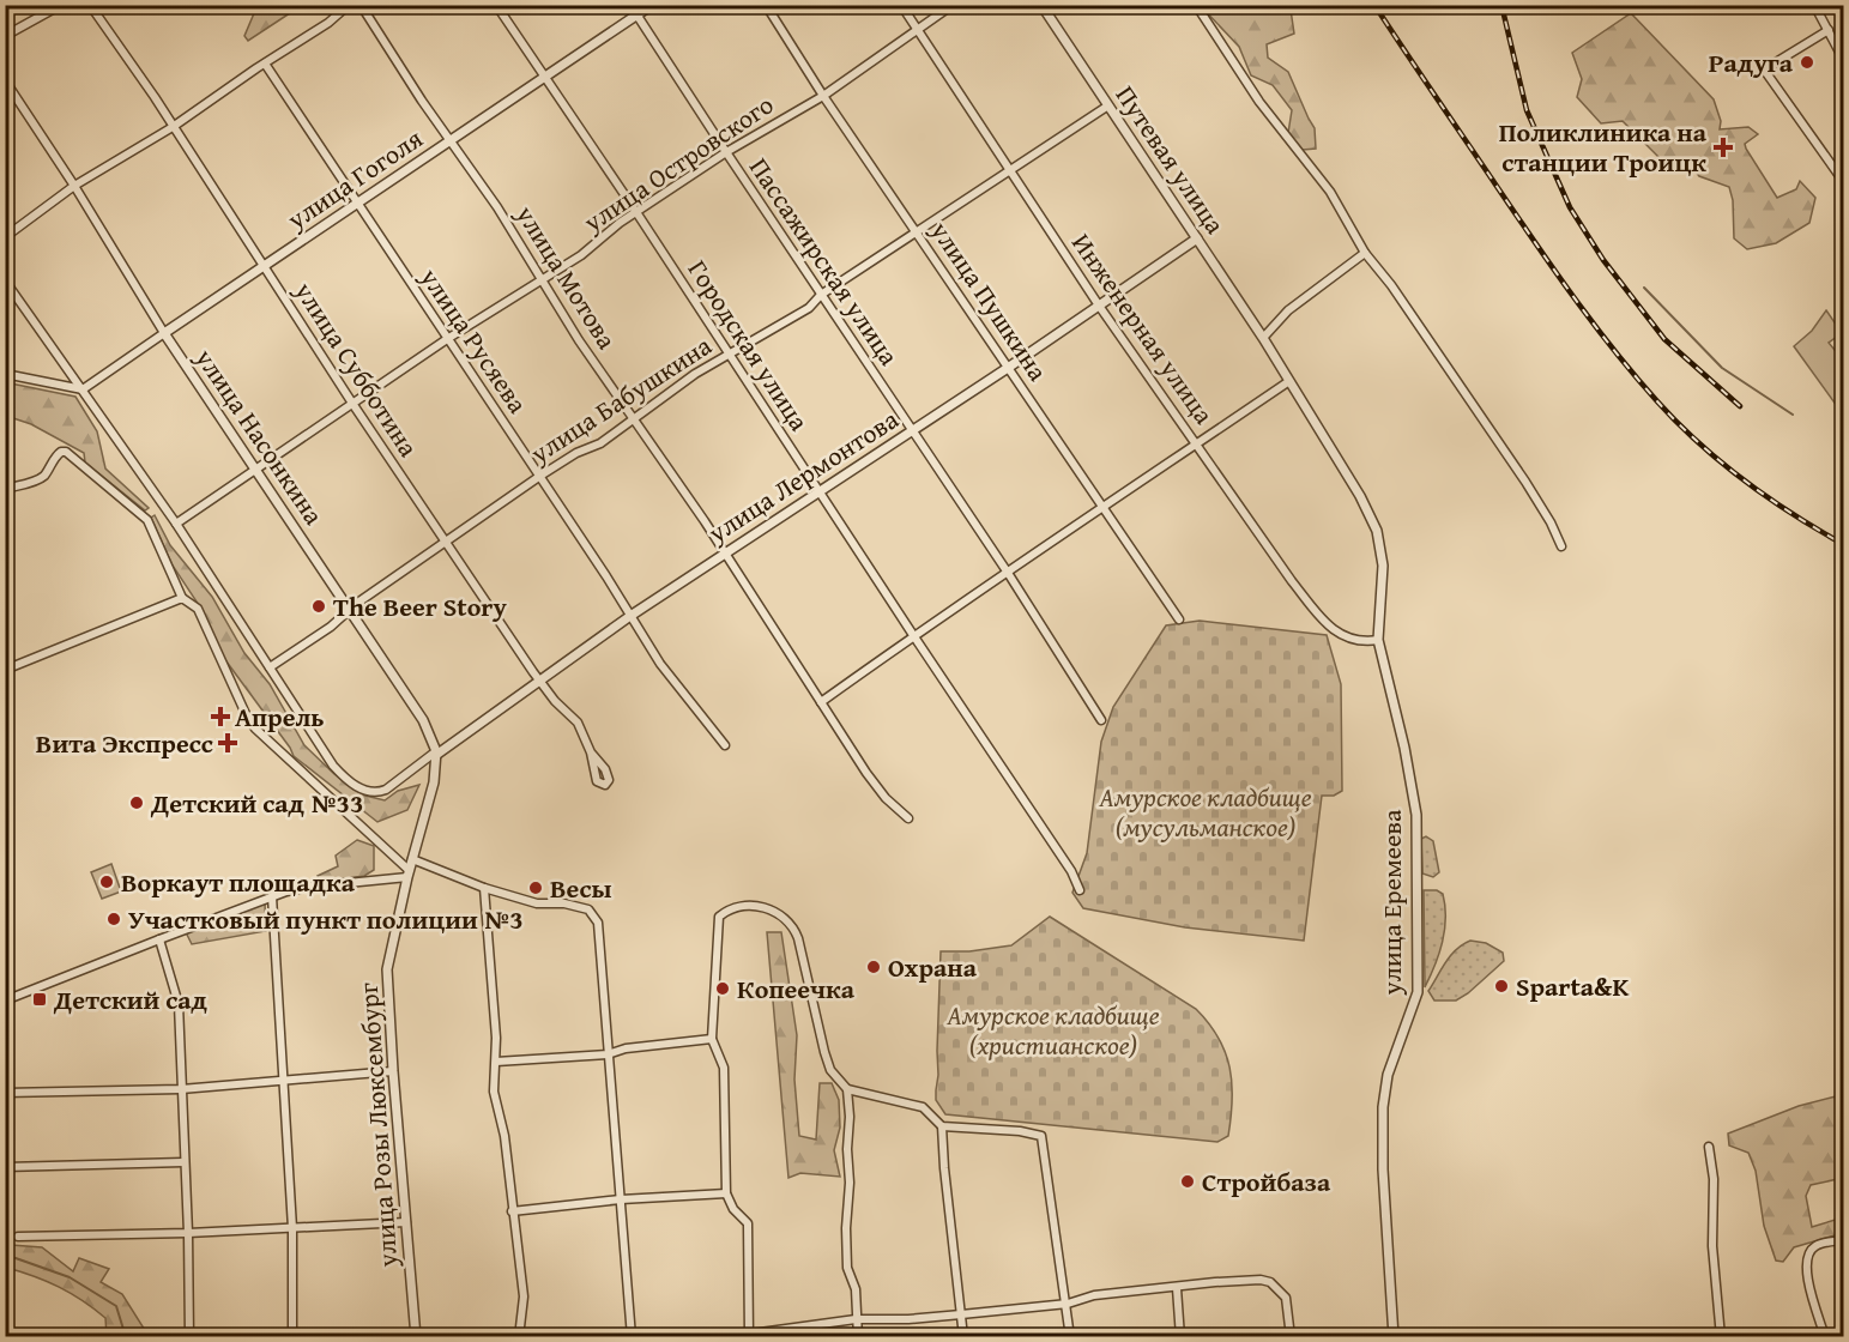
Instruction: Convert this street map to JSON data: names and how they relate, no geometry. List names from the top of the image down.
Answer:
{
  "streets": {
    "street": [
      "Путевая улица",
      "улица Островского",
      "улица Гоголя",
      "Пассажирская улица",
      "улица Мотова",
      "улица Пушкина",
      "Инженерная улица",
      "улица Русяева",
      "Городская улица",
      "улица Субботина",
      "улица Бабушкина",
      "улица Насонкина",
      "улица Лермонтова",
      "улица Еремеева",
      "улица Розы Люксембург"
    ]
  },
  "crossings": [
    ["Путевая улица", "Инженерная улица"],
    ["Путевая улица", "улица Бабушкина"],
    ["Путевая улица", "улица Лермонтова"],
    ["Путевая улица", "улица Еремеева"],
    ["улица Островского", "Пассажирская улица"],
    ["улица Островского", "улица Мотова"],
    ["улица Островского", "улица Пушкина"],
    ["улица Островского", "Инженерная улица"],
    ["улица Островского", "улица Русяева"],
    ["улица Островского", "Городская улица"],
    ["улица Островского", "улица Субботина"],
    ["улица Островского", "улица Насонкина"],
    ["улица Гоголя", "Пассажирская улица"],
    ["улица Гоголя", "улица Мотова"],
    ["улица Гоголя", "улица Русяева"],
    ["улица Гоголя", "Городская улица"],
    ["улица Гоголя", "улица Субботина"],
    ["улица Гоголя", "улица Насонкина"],
    ["Пассажирская улица", "улица Бабушкина"],
    ["Пассажирская улица", "улица Лермонтова"],
    ["улица Мотова", "улица Бабушкина"],
    ["улица Мотова", "улица Лермонтова"],
    ["улица Пушкина", "улица Бабушкина"],
    ["улица Пушкина", "улица Лермонтова"],
    ["Инженерная улица", "улица Бабушкина"],
    ["Инженерная улица", "улица Лермонтова"],
    ["Инженерная улица", "улица Еремеева"],
    ["улица Русяева", "улица Бабушкина"],
    ["улица Русяева", "улица Лермонтова"],
    ["Городская улица", "улица Бабушкина"],
    ["Городская улица", "улица Лермонтова"],
    ["улица Субботина", "улица Бабушкина"],
    ["улица Субботина", "улица Лермонтова"],
    ["улица Бабушкина", "улица Насонкина"],
    ["улица Насонкина", "улица Лермонтова"],
    ["улица Насонкина", "улица Розы Люксембург"],
    ["улица Лермонтова", "улица Розы Люксембург"]
  ],
  "parks": ["Амурское кладбище (мусульманское)", "Амурское кладбище (христианское)"],
  "places": {
    "other": [
      "Радуга",
      "The Beer Story",
      "Детский сад №33",
      "Воркаут площадка",
      "Весы",
      "Участковый пункт полиции №3",
      "Охрана",
      "Sparta&K",
      "Копеечка",
      "Стройбаза"
    ],
    "health": ["Поликлиника на станции Троицк", "Апрель", "Вита Экспресс"],
    "transit": ["Детский сад"]
  }
}
